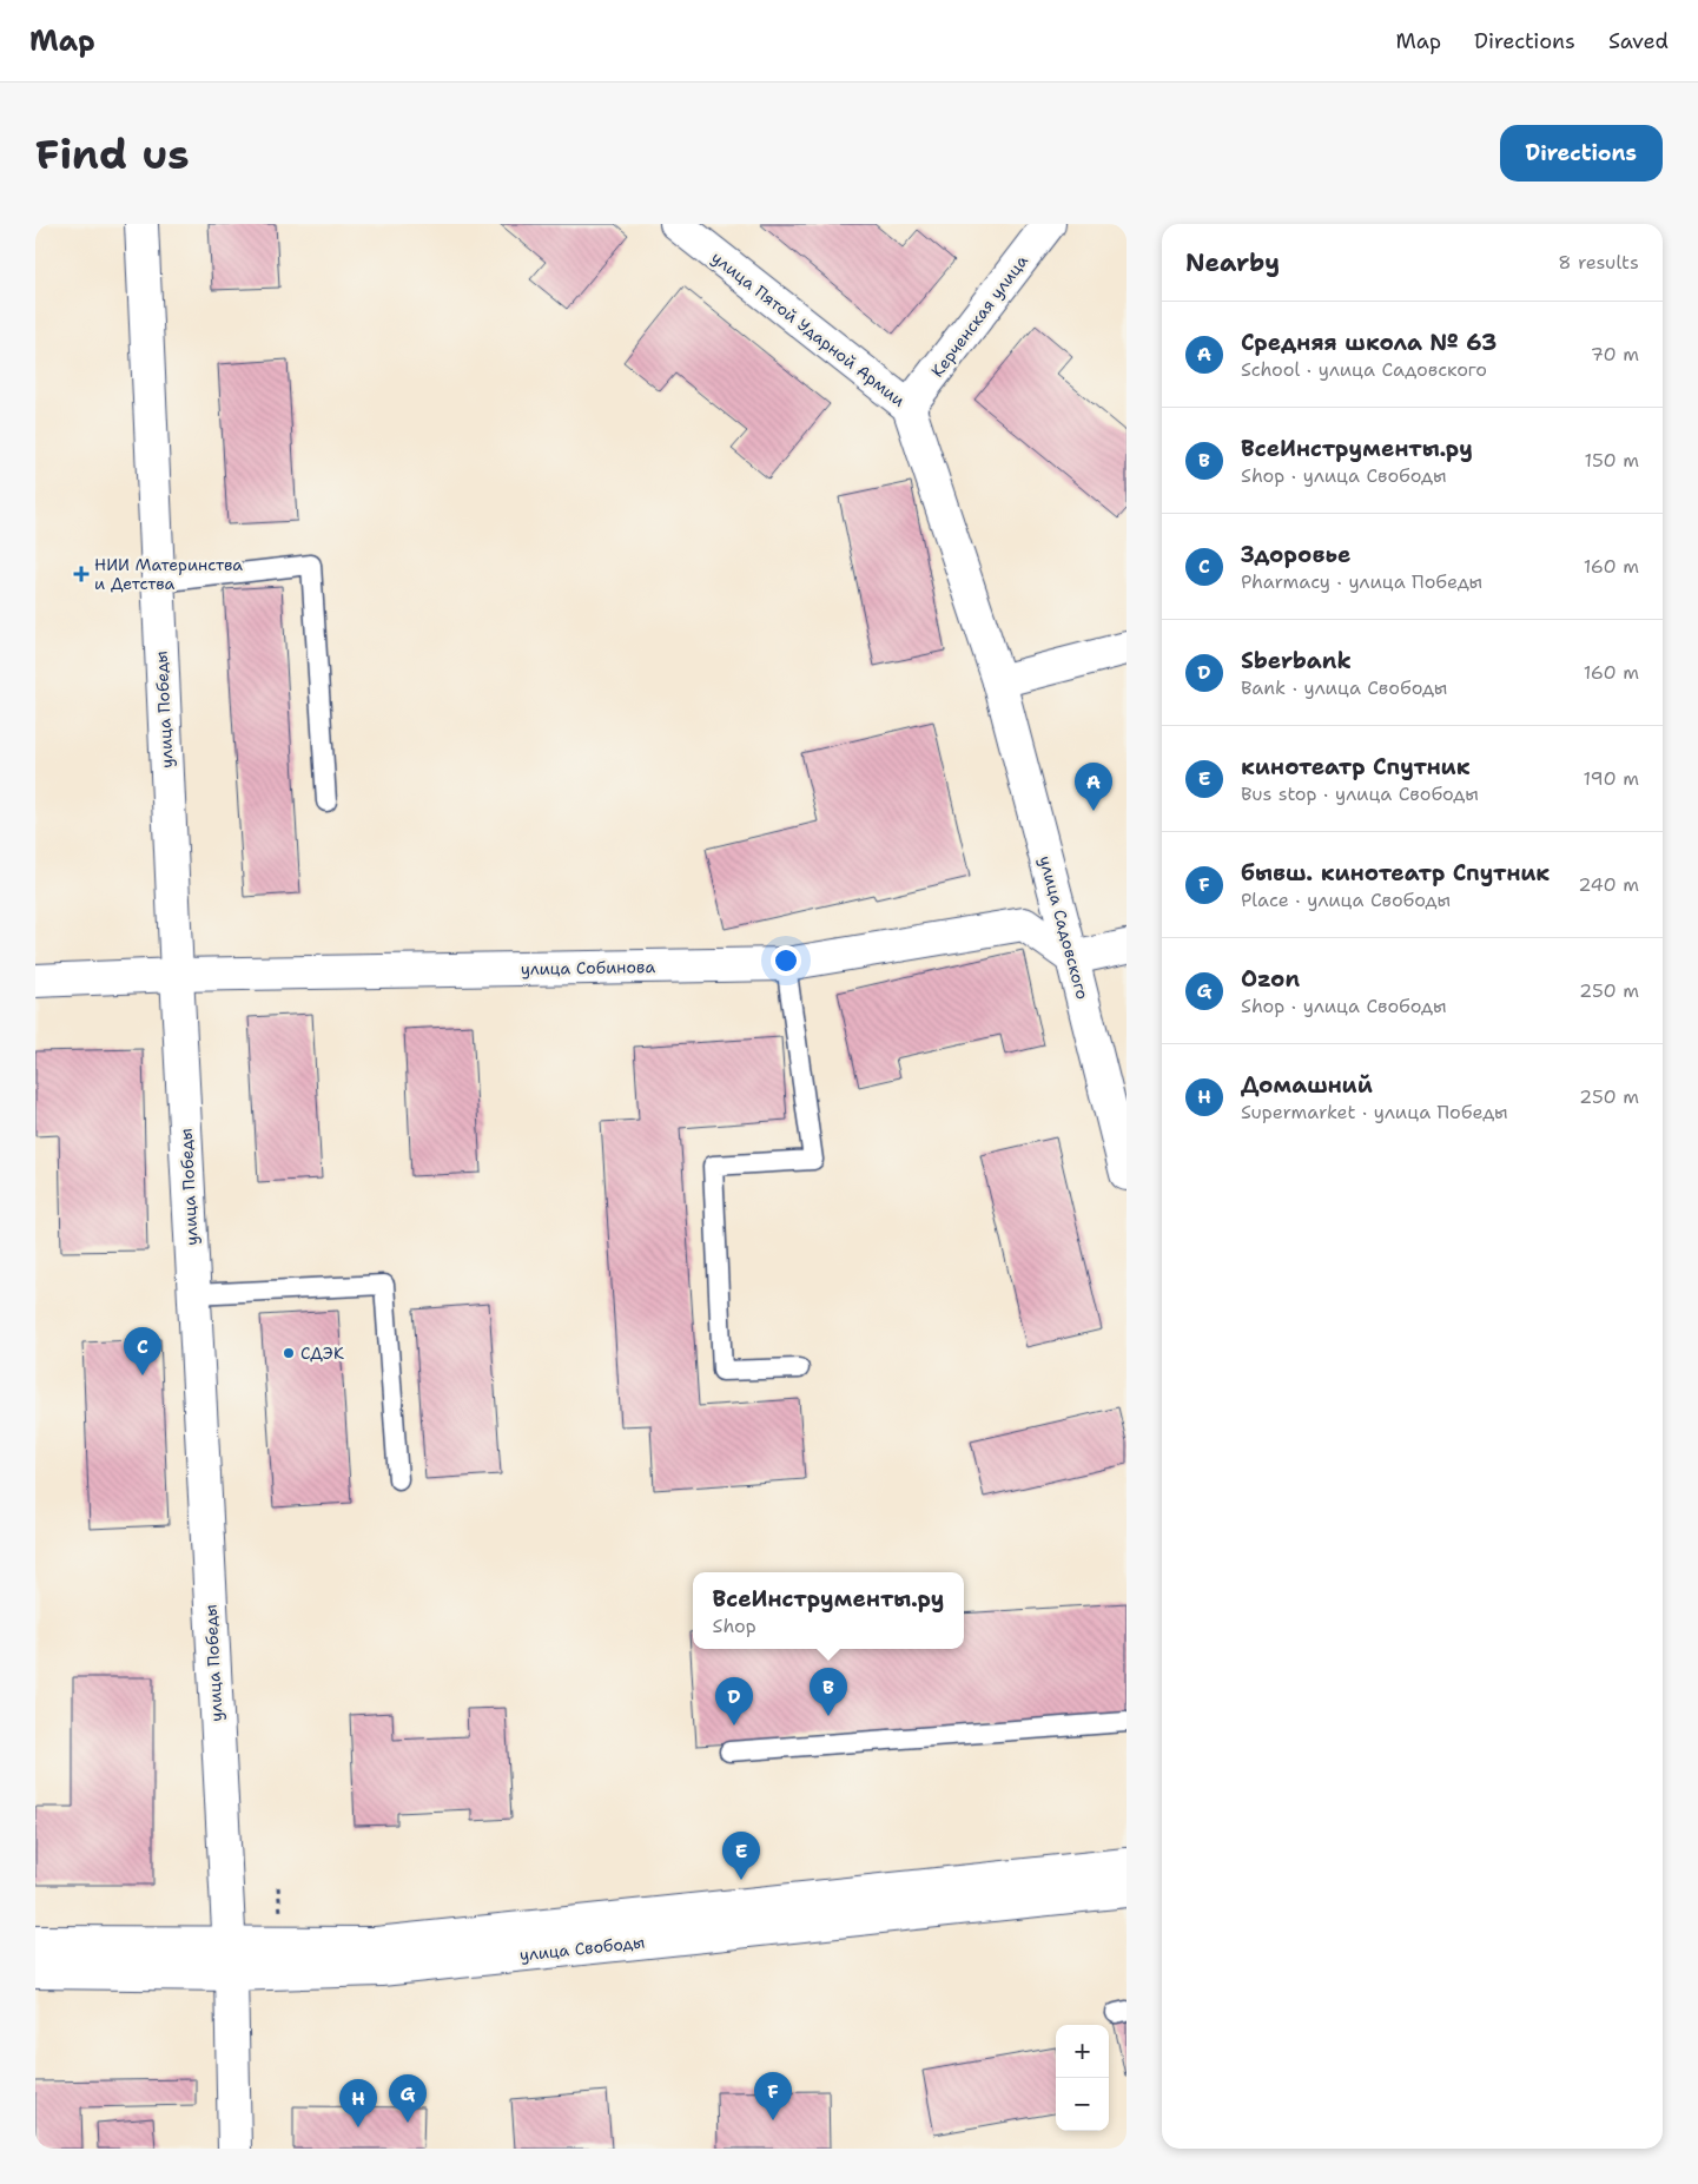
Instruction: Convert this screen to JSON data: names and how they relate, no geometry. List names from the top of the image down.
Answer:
{
  "streets": {
    "street": [
      "Керченская улица",
      "улица Пятой Ударной Армии",
      "улица Победы",
      "улица Садовского",
      "улица Собинова",
      "улица Свободы"
    ]
  },
  "crossings": [
    ["Керченская улица", "улица Пятой Ударной Армии"],
    ["улица Пятой Ударной Армии", "улица Садовского"],
    ["улица Победы", "улица Собинова"],
    ["улица Победы", "улица Свободы"],
    ["улица Садовского", "улица Собинова"]
  ],
  "places": {
    "health": ["НИИ Материнства и Детства"],
    "other": ["СДЭК"]
  },
  "page": {
    "header": "Map",
    "nav": ["Map", "Directions", "Saved"],
    "buttons": "Directions",
    "title": "Find us",
    "heading": ["Nearby", "8 results"],
    "list": [
      {
        "mark": "A",
        "name": "Средняя школа № 63",
        "note": "School · улица Садовского",
        "value": "70 m"
      },
      {
        "mark": "B",
        "name": "ВсеИнструменты.ру",
        "note": "Shop · улица Свободы",
        "value": "150 m"
      },
      {
        "mark": "C",
        "name": "Здоровье",
        "note": "Pharmacy · улица Победы",
        "value": "160 m"
      },
      {
        "mark": "D",
        "name": "Sberbank",
        "note": "Bank · улица Свободы",
        "value": "160 m"
      },
      {
        "mark": "E",
        "name": "кинотеатр Спутник",
        "note": "Bus stop · улица Свободы",
        "value": "190 m"
      },
      {
        "mark": "F",
        "name": "бывш. кинотеатр Спутник",
        "note": "Place · улица Свободы",
        "value": "240 m"
      },
      {
        "mark": "G",
        "name": "Ozon",
        "note": "Shop · улица Свободы",
        "value": "250 m"
      },
      {
        "mark": "H",
        "name": "Домашний",
        "note": "Supermarket · улица Победы",
        "value": "250 m"
      }
    ],
    "pins": [
      "A",
      "C",
      "B",
      "D",
      "E",
      "F",
      "G",
      "H"
    ],
    "popup": ["ВсеИнструменты.ру", "Shop"],
    "map_buttons": ["+", "−"]
  }
}
